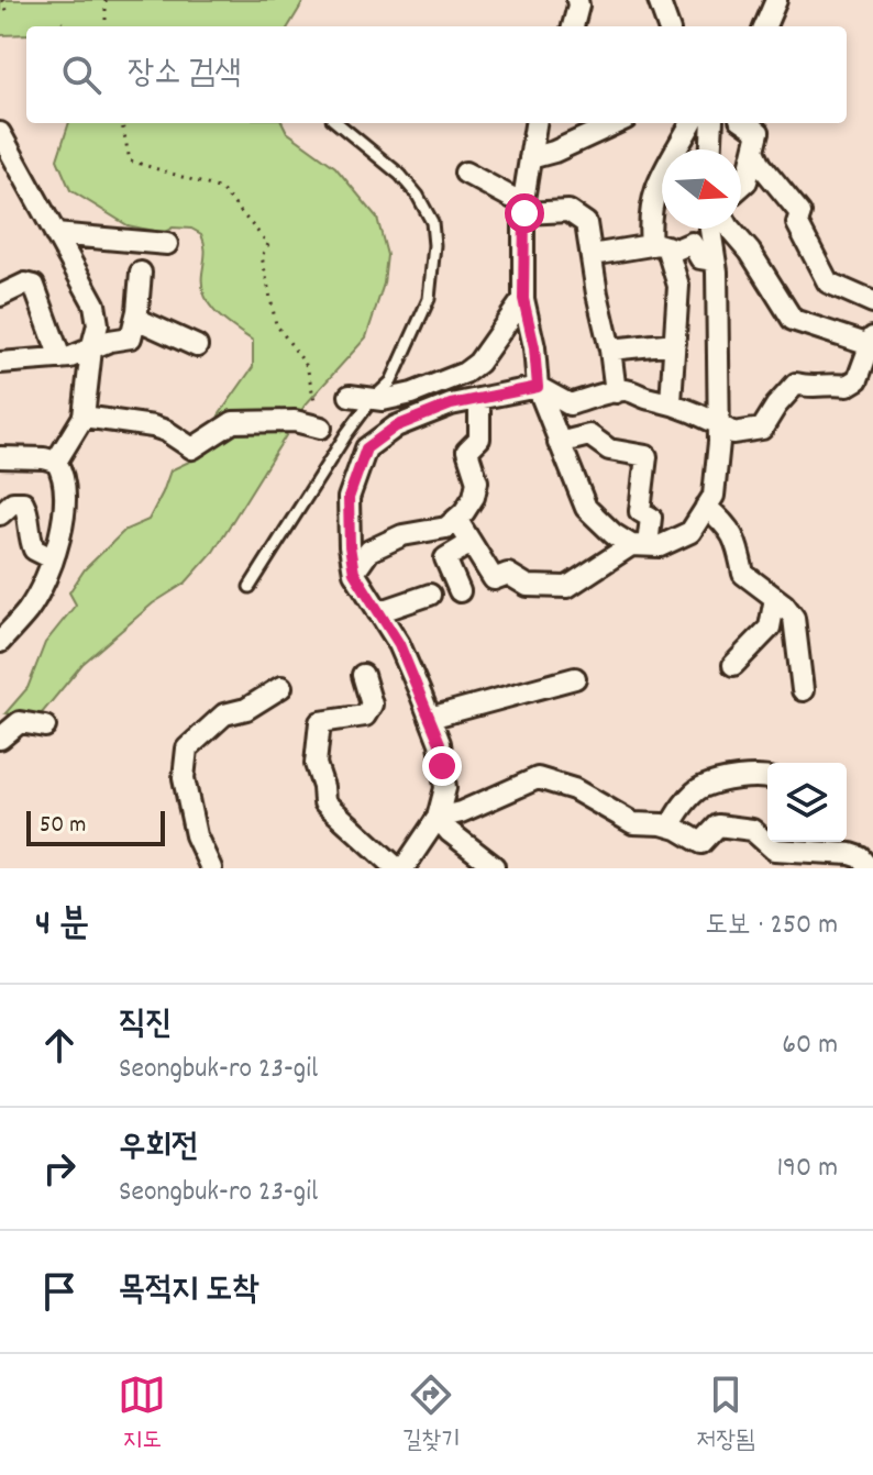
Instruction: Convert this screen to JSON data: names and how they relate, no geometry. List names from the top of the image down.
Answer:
{
  "scale_bar": "50 m",
  "north": "right",
  "page": {
    "search": "장소 검색",
    "scale": "50 m",
    "heading": ["4 분", "도보 · 250 m"],
    "list": [
      ["직진", "Seongbuk-ro 23-gil", "60 m"],
      ["우회전", "Seongbuk-ro 23-gil", "190 m"],
      "목적지 도착"
    ],
    "nav": ["지도", "길찾기", "저장됨"]
  }
}
